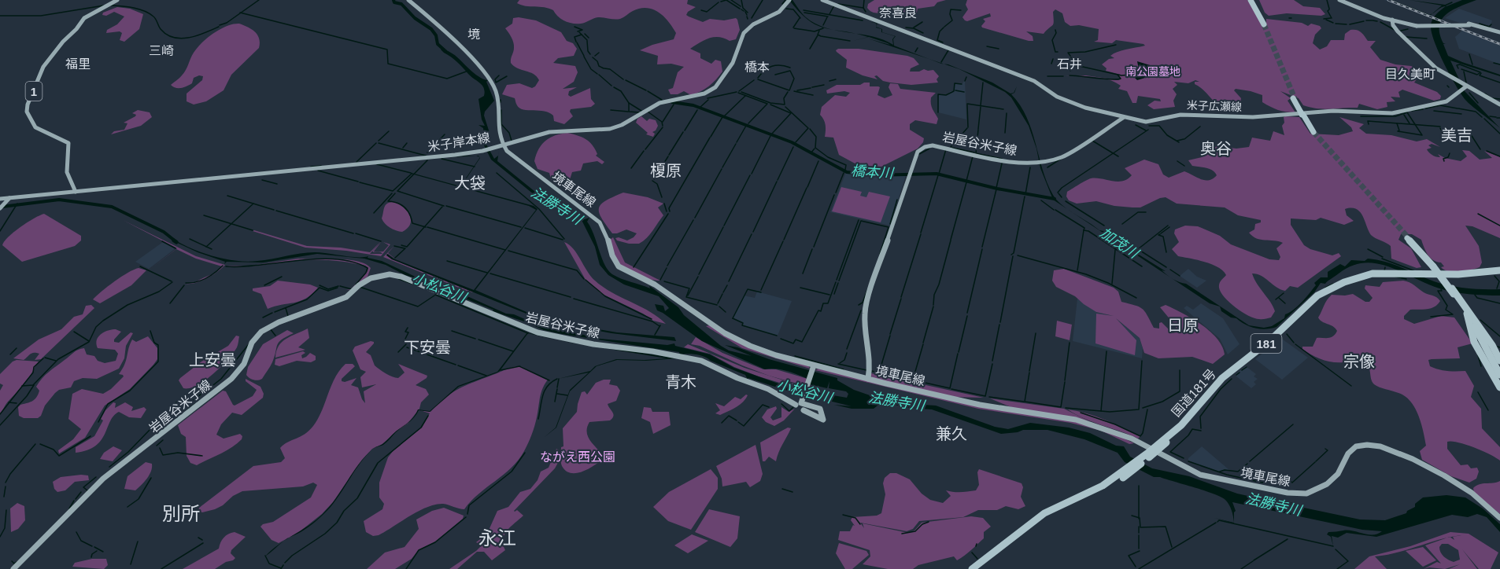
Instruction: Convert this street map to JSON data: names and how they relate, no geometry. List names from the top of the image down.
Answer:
{
  "streets": {
    "highway": ["181", "国道181号"],
    "main road": [
      "1",
      "米子広瀬線",
      "米子岸本線",
      "岩屋谷米子線",
      "境車尾線"
    ]
  },
  "crossings": [
    ["1", "米子岸本線"],
    ["米子広瀬線", "岩屋谷米子線"],
    ["米子岸本線", "境車尾線"],
    ["岩屋谷米子線", "境車尾線"],
    ["境車尾線", "国道181号"]
  ],
  "districts": [
    "奈喜良",
    "境",
    "三崎",
    "福里",
    "石井",
    "橋本",
    "目久美町",
    "美吉",
    "奥谷",
    "榎原",
    "大袋",
    "日原",
    "下安曇",
    "上安曇",
    "宗像",
    "青木",
    "兼久",
    "別所",
    "永江"
  ],
  "water": [
    "橋本川",
    "法勝寺川",
    "加茂川",
    "小松谷川"
  ],
  "parks": ["南公園墓地", "ながえ西公園"]
}
